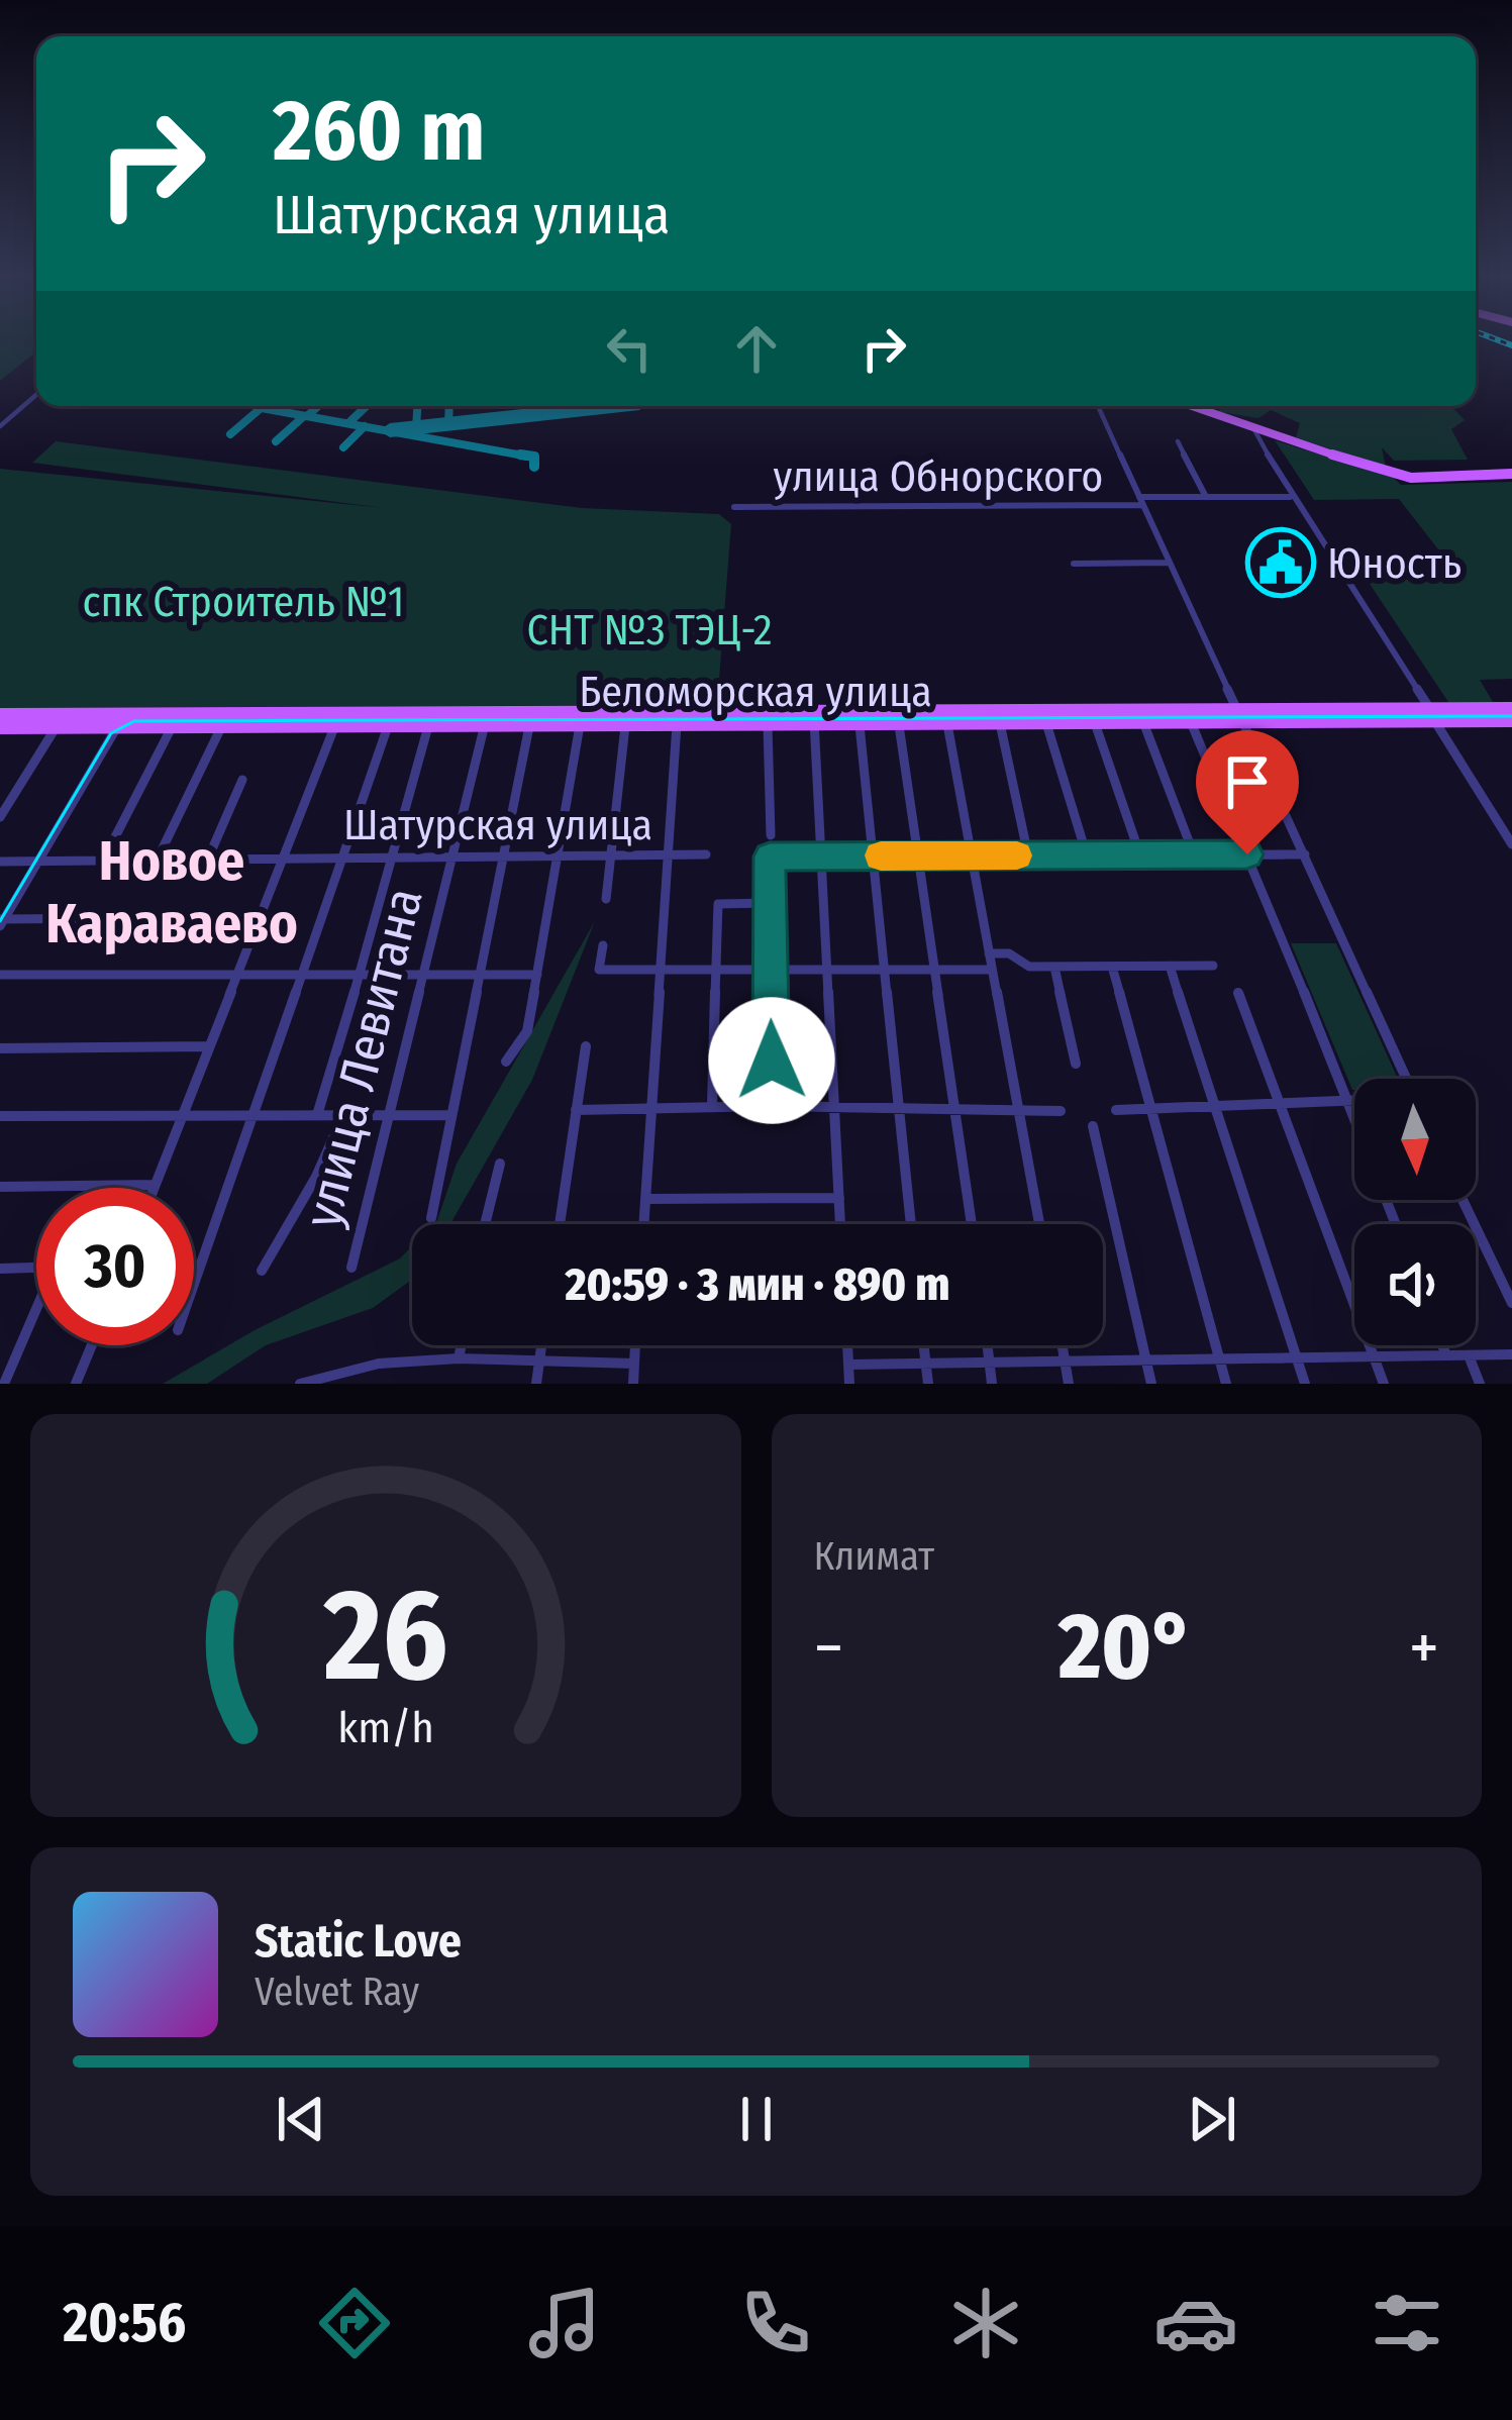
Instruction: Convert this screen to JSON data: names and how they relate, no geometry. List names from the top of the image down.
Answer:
{
  "streets": {
    "main road": ["Беломорская улица"],
    "street": ["улица Обнорского", "Шатурская улица", "улица Левитана"]
  },
  "crossings": [
    ["Беломорская улица", "улица Левитана"],
    ["Шатурская улица", "улица Левитана"]
  ],
  "districts": ["Новое Караваево"],
  "parks": ["спк Строитель №1", "СНТ №3 ТЭЦ-2"],
  "places": {
    "public building": ["Юность"]
  },
  "north": "bottom",
  "page": {
    "turn": ["260 m", "Шатурская улица"],
    "limit": "30",
    "trip": "20:59 · 3 мин · 890 m",
    "tile": "Климат",
    "heat": ["−", "20°", "+"],
    "song": ["Static Love", "Velvet Ray"],
    "tabs": "20:56",
    "gauge": ["26", "km/h"]
  }
}
